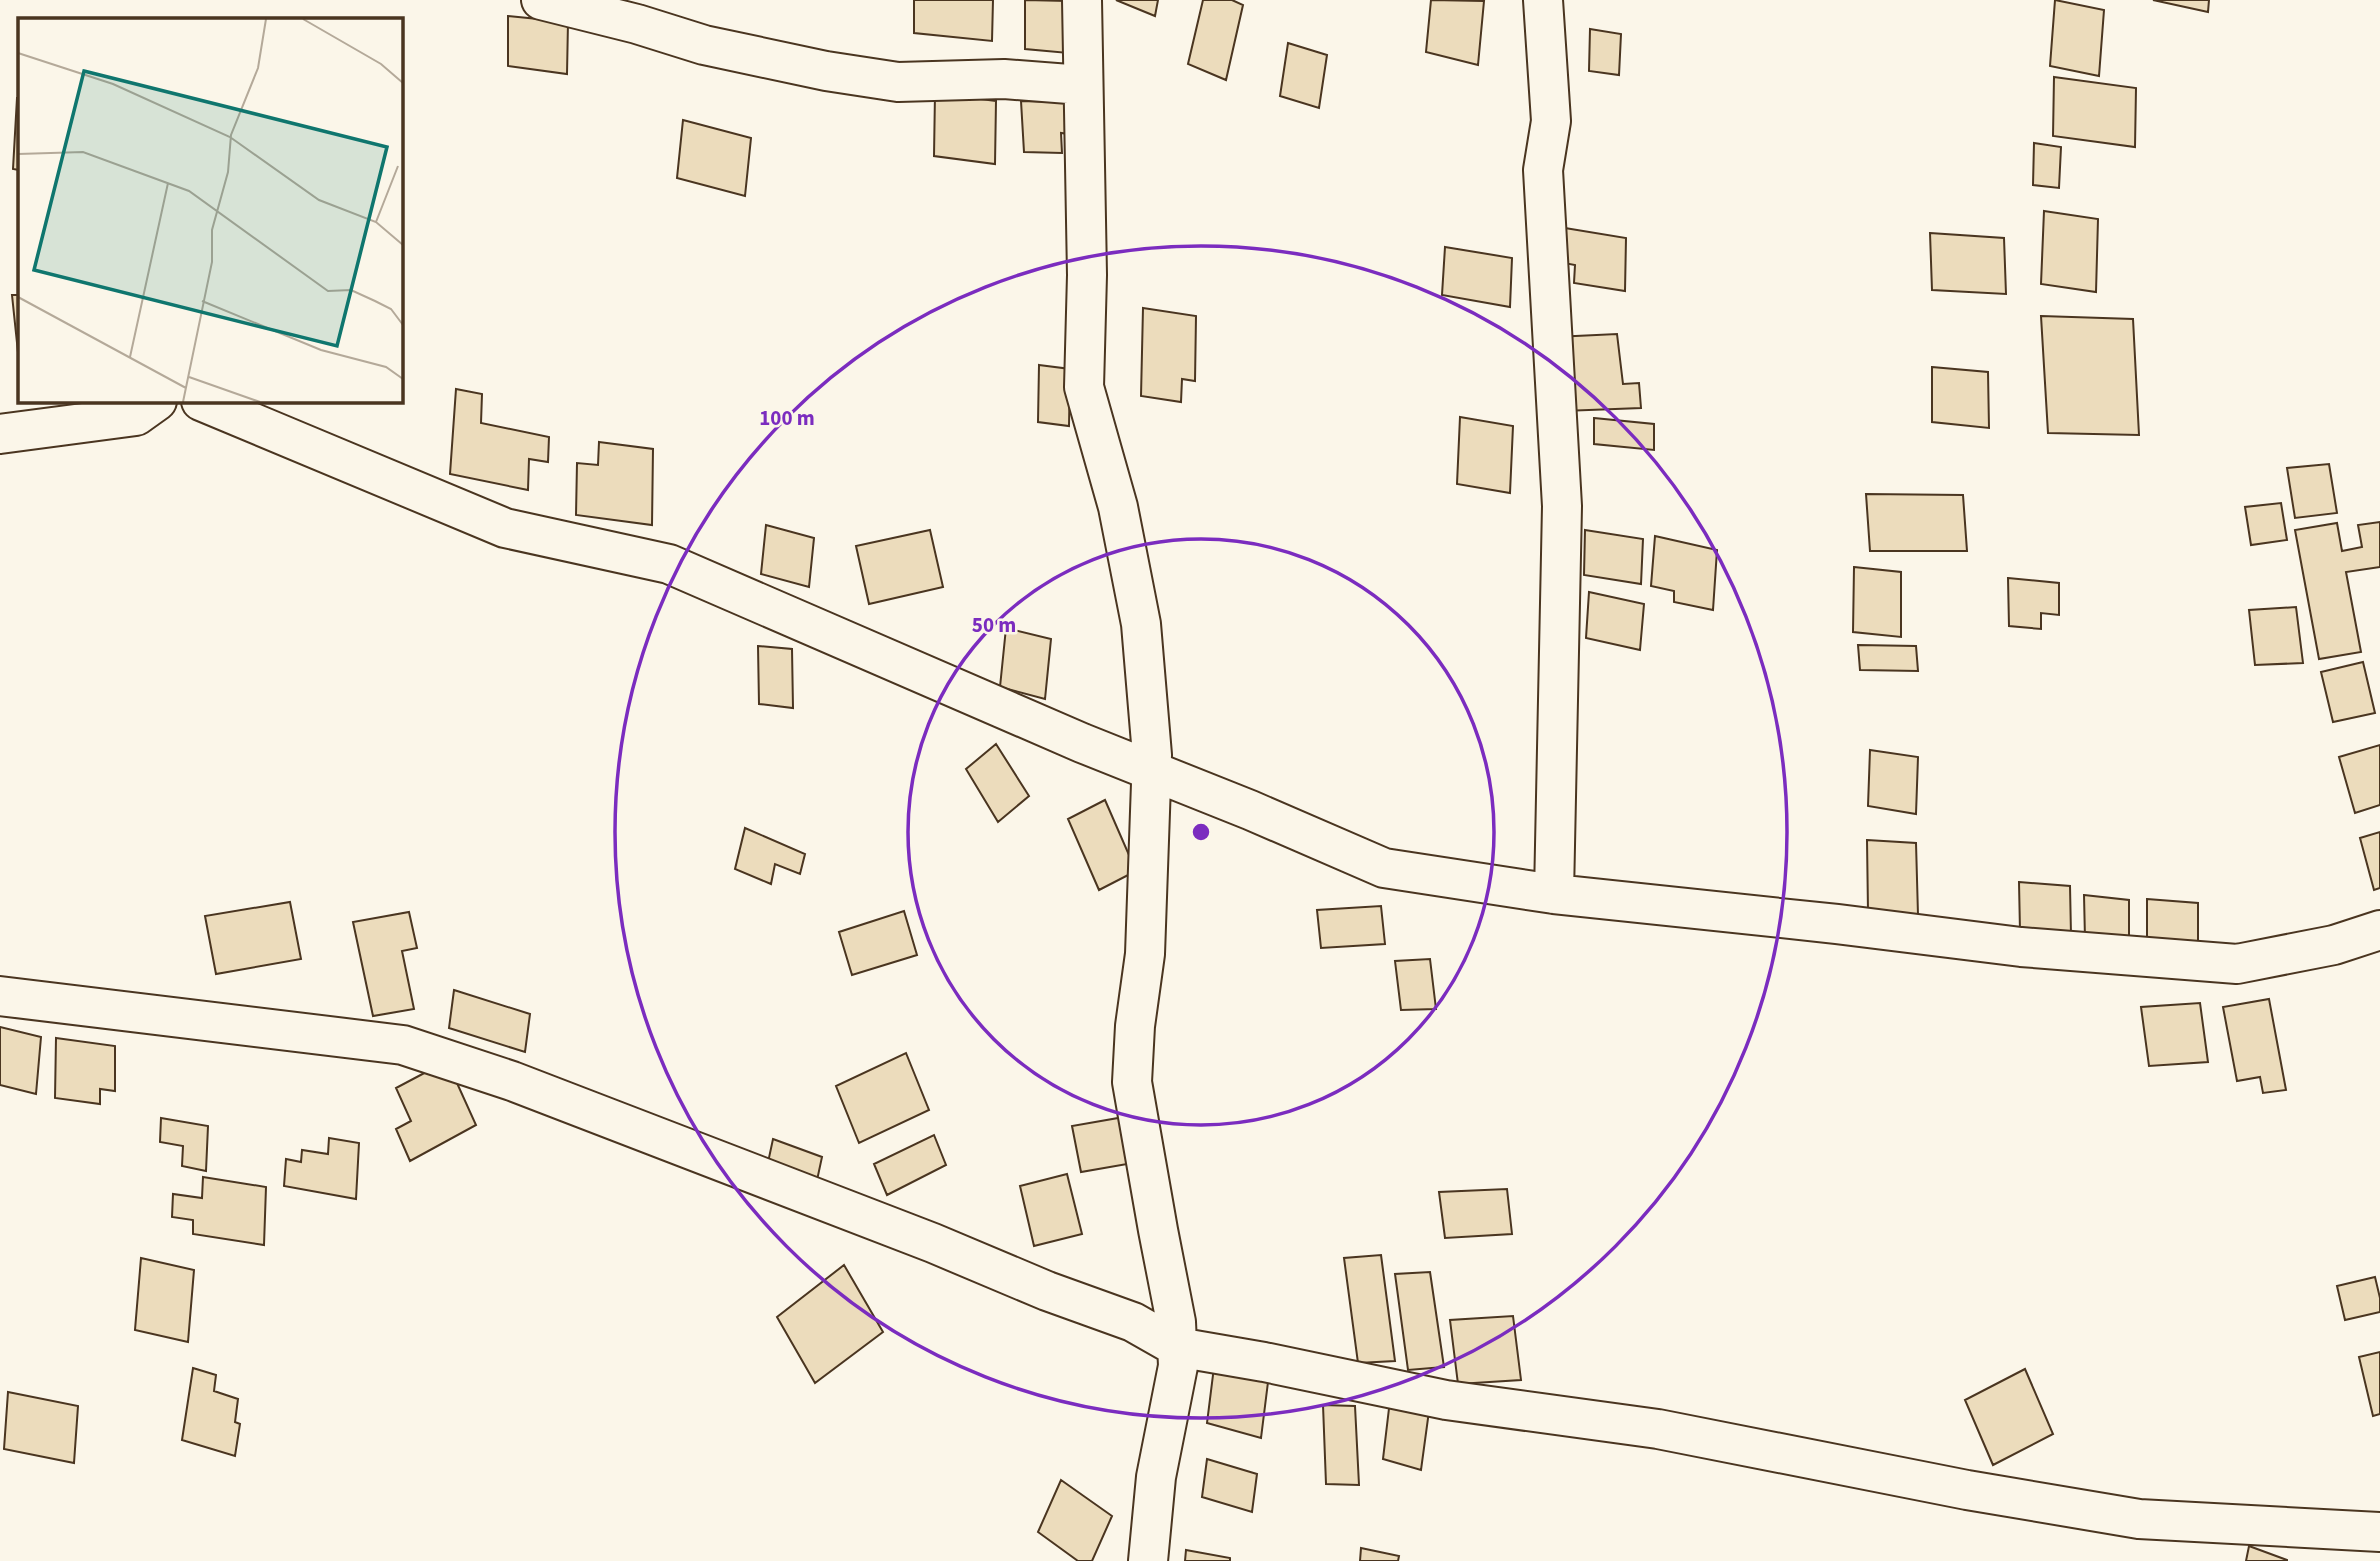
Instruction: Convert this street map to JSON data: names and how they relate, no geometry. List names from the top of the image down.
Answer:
{
  "rings": ["100 m", "50 m"]
}
